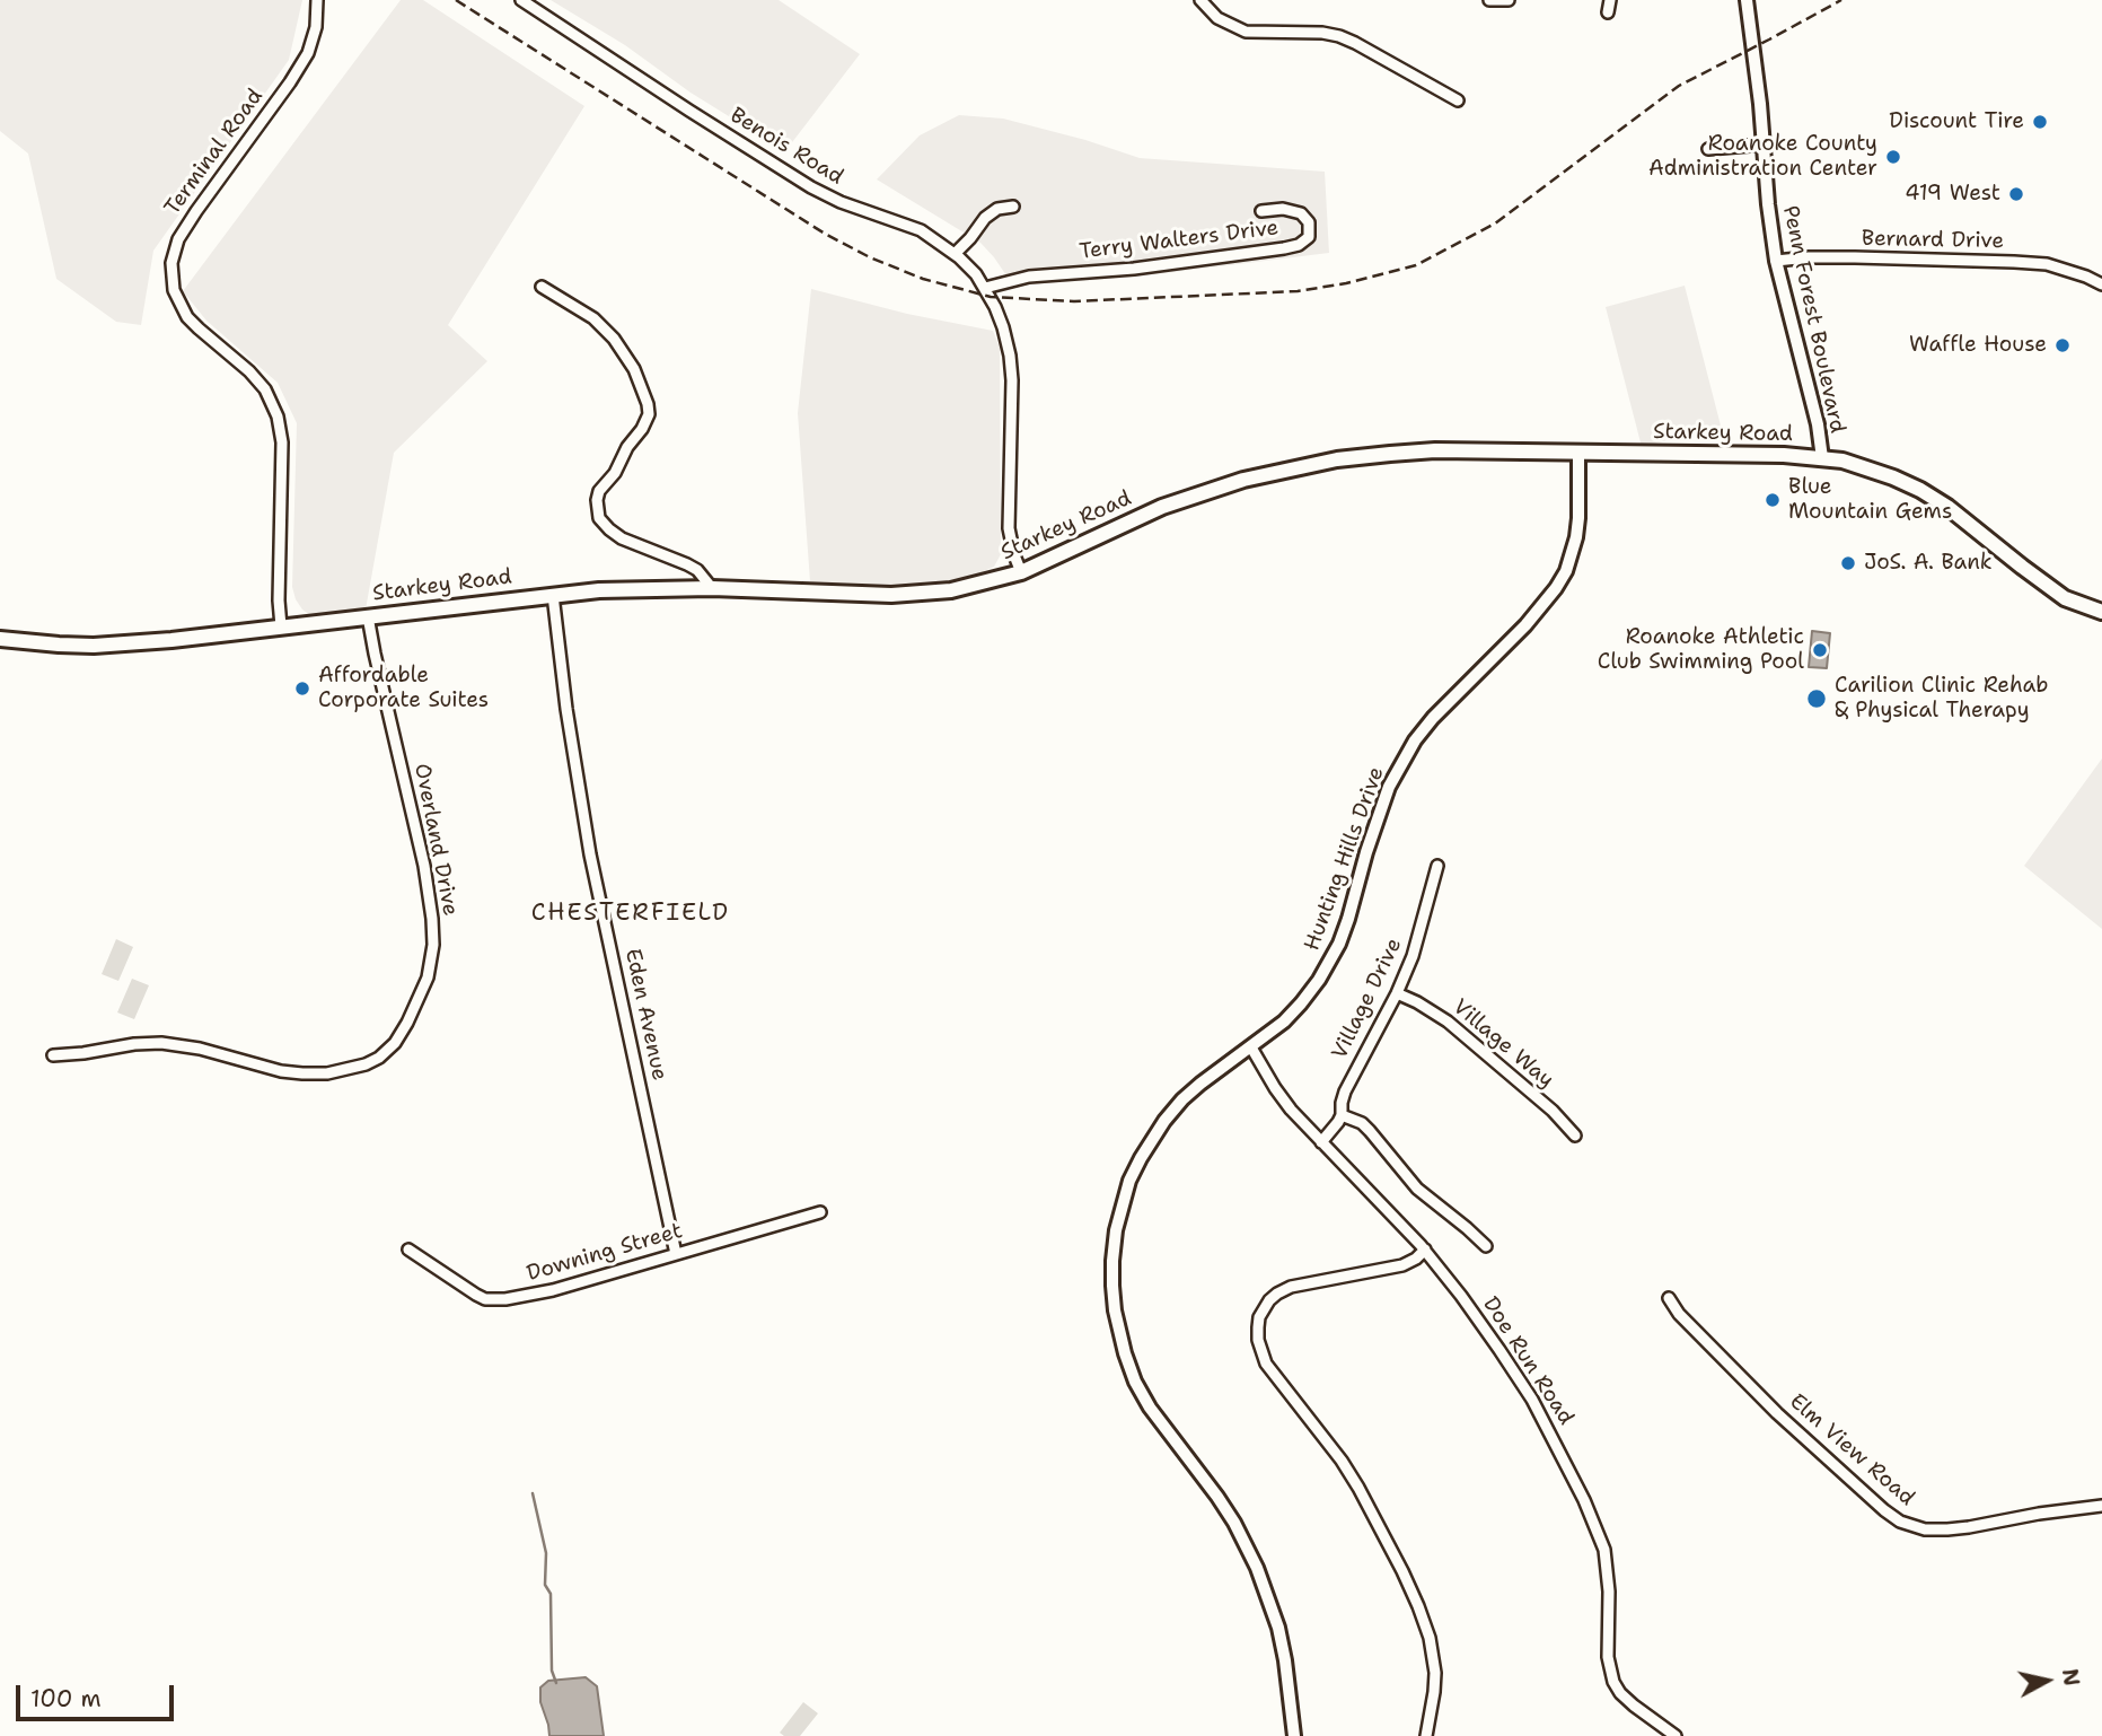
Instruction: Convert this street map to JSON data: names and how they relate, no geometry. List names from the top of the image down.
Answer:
{
  "streets": {
    "main road": ["Starkey Road"],
    "street": [
      "Benois Road",
      "Terminal Road",
      "Terry Walters Drive",
      "Bernard Drive",
      "Penn Forest Boulevard",
      "Overland Drive",
      "Hunting Hills Drive",
      "Village Drive",
      "Eden Avenue",
      "Village Way",
      "Downing Street",
      "Doe Run Road",
      "Elm View Road"
    ]
  },
  "crossings": [
    ["Benois Road", "Terry Walters Drive"],
    ["Benois Road", "Starkey Road"],
    ["Terminal Road", "Starkey Road"],
    ["Bernard Drive", "Penn Forest Boulevard"],
    ["Penn Forest Boulevard", "Starkey Road"],
    ["Starkey Road", "Overland Drive"],
    ["Starkey Road", "Hunting Hills Drive"],
    ["Starkey Road", "Eden Avenue"],
    ["Hunting Hills Drive", "Doe Run Road"],
    ["Village Drive", "Village Way"],
    ["Village Drive", "Doe Run Road"],
    ["Eden Avenue", "Downing Street"]
  ],
  "districts": ["CHESTERFIELD"],
  "places": [
    "Discount Tire",
    "Roanoke County Administration Center",
    "419 West",
    "Waffle House",
    "Blue Mountain Gems",
    "JoS. A. Bank",
    "Roanoke Athletic Club Swimming Pool",
    "Affordable Corporate Suites",
    "Carilion Clinic Rehab & Physical Therapy"
  ],
  "scale_bar": "100 m",
  "north": "right"
}
